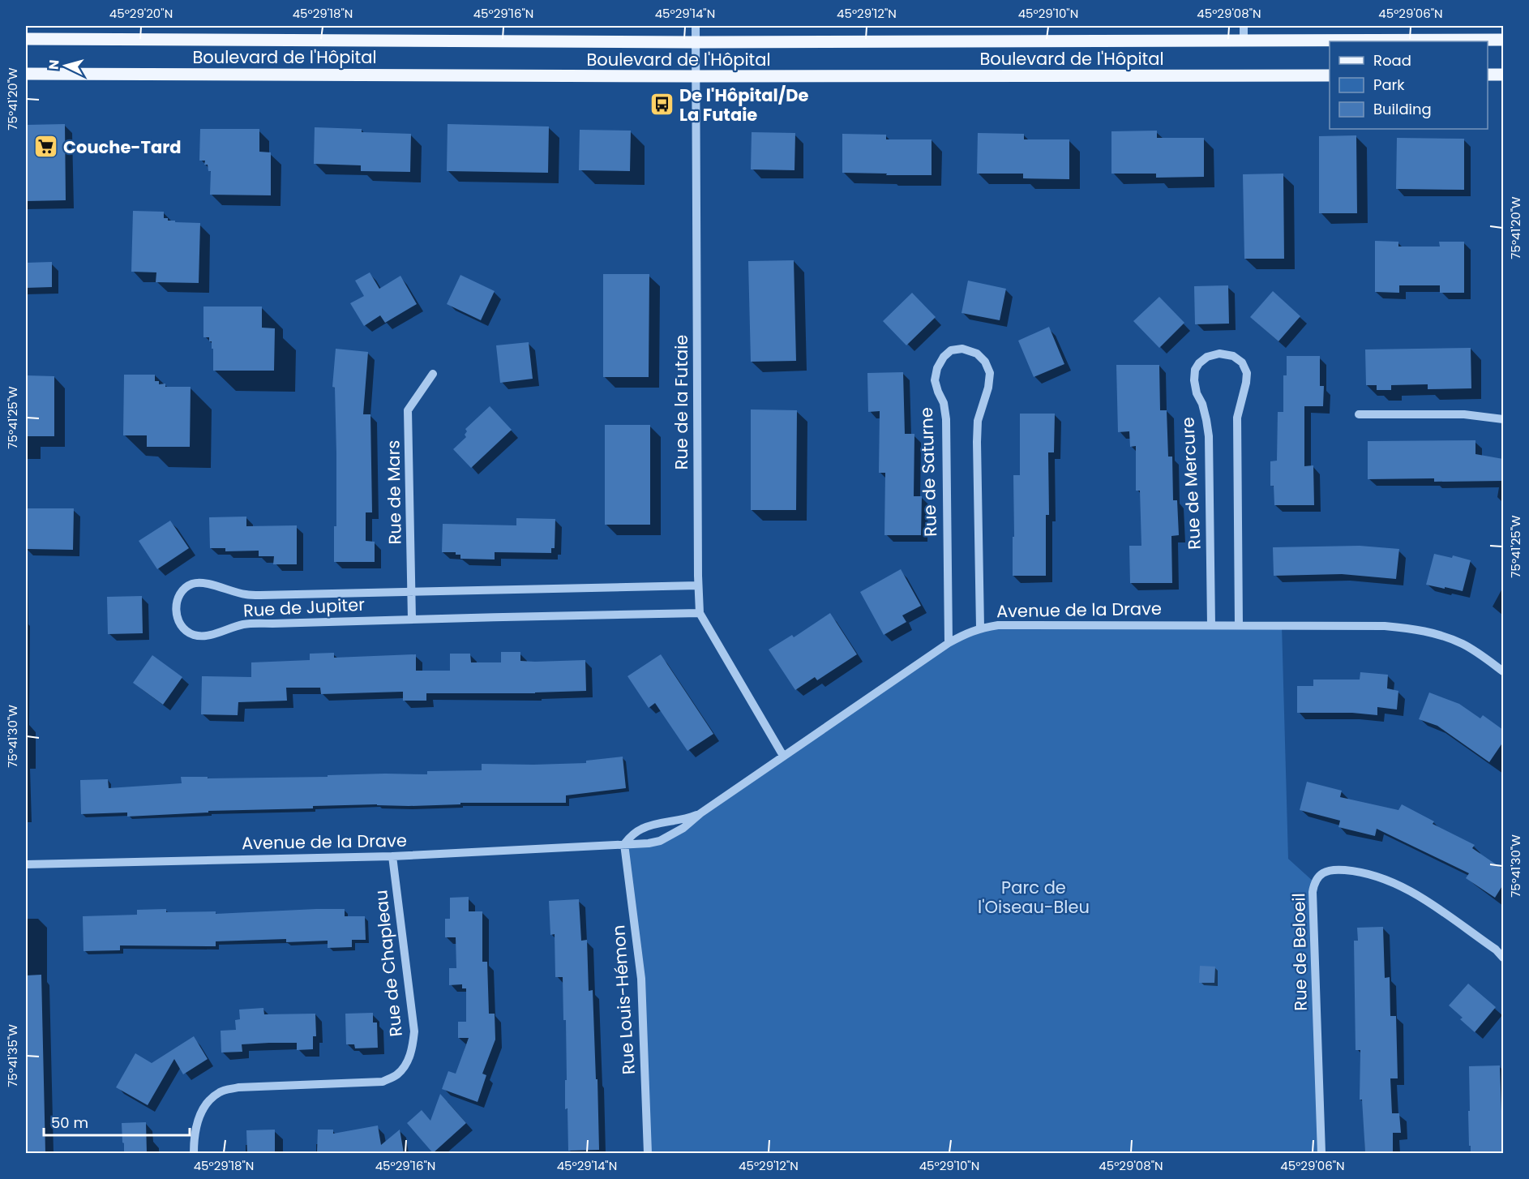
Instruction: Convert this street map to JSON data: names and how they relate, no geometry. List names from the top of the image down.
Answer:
{
  "streets": {
    "main road": ["Boulevard de l'Hôpital"],
    "street": [
      "Rue de la Futaie",
      "Rue de Saturne",
      "Rue de Mercure",
      "Rue de Mars",
      "Rue de Jupiter",
      "Avenue de la Drave",
      "Rue de Beloeil",
      "Rue de Chapleau",
      "Rue Louis-Hémon"
    ]
  },
  "crossings": [
    ["Boulevard de l'Hôpital", "Rue de la Futaie"],
    ["Rue de la Futaie", "Rue de Jupiter"],
    ["Rue de la Futaie", "Avenue de la Drave"],
    ["Rue de Saturne", "Avenue de la Drave"],
    ["Rue de Mercure", "Avenue de la Drave"],
    ["Rue de Mars", "Rue de Jupiter"],
    ["Avenue de la Drave", "Rue de Chapleau"],
    ["Avenue de la Drave", "Rue Louis-Hémon"]
  ],
  "parks": ["Parc de l'Oiseau-Bleu"],
  "places": {
    "bus stop": ["De l'Hôpital/De La Futaie"],
    "supermarket": ["Couche-Tard"]
  },
  "legend": ["Road", "Park", "Building"],
  "scale_bar": "50 m",
  "north": "left",
  "coordinates": [
    "45°29'20\"N",
    "45°29'18\"N",
    "45°29'16\"N",
    "45°29'14\"N",
    "45°29'12\"N",
    "45°29'10\"N",
    "45°29'08\"N",
    "45°29'06\"N",
    "75°41'20\"W",
    "75°41'25\"W",
    "75°41'30\"W",
    "75°41'35\"W"
  ]
}
